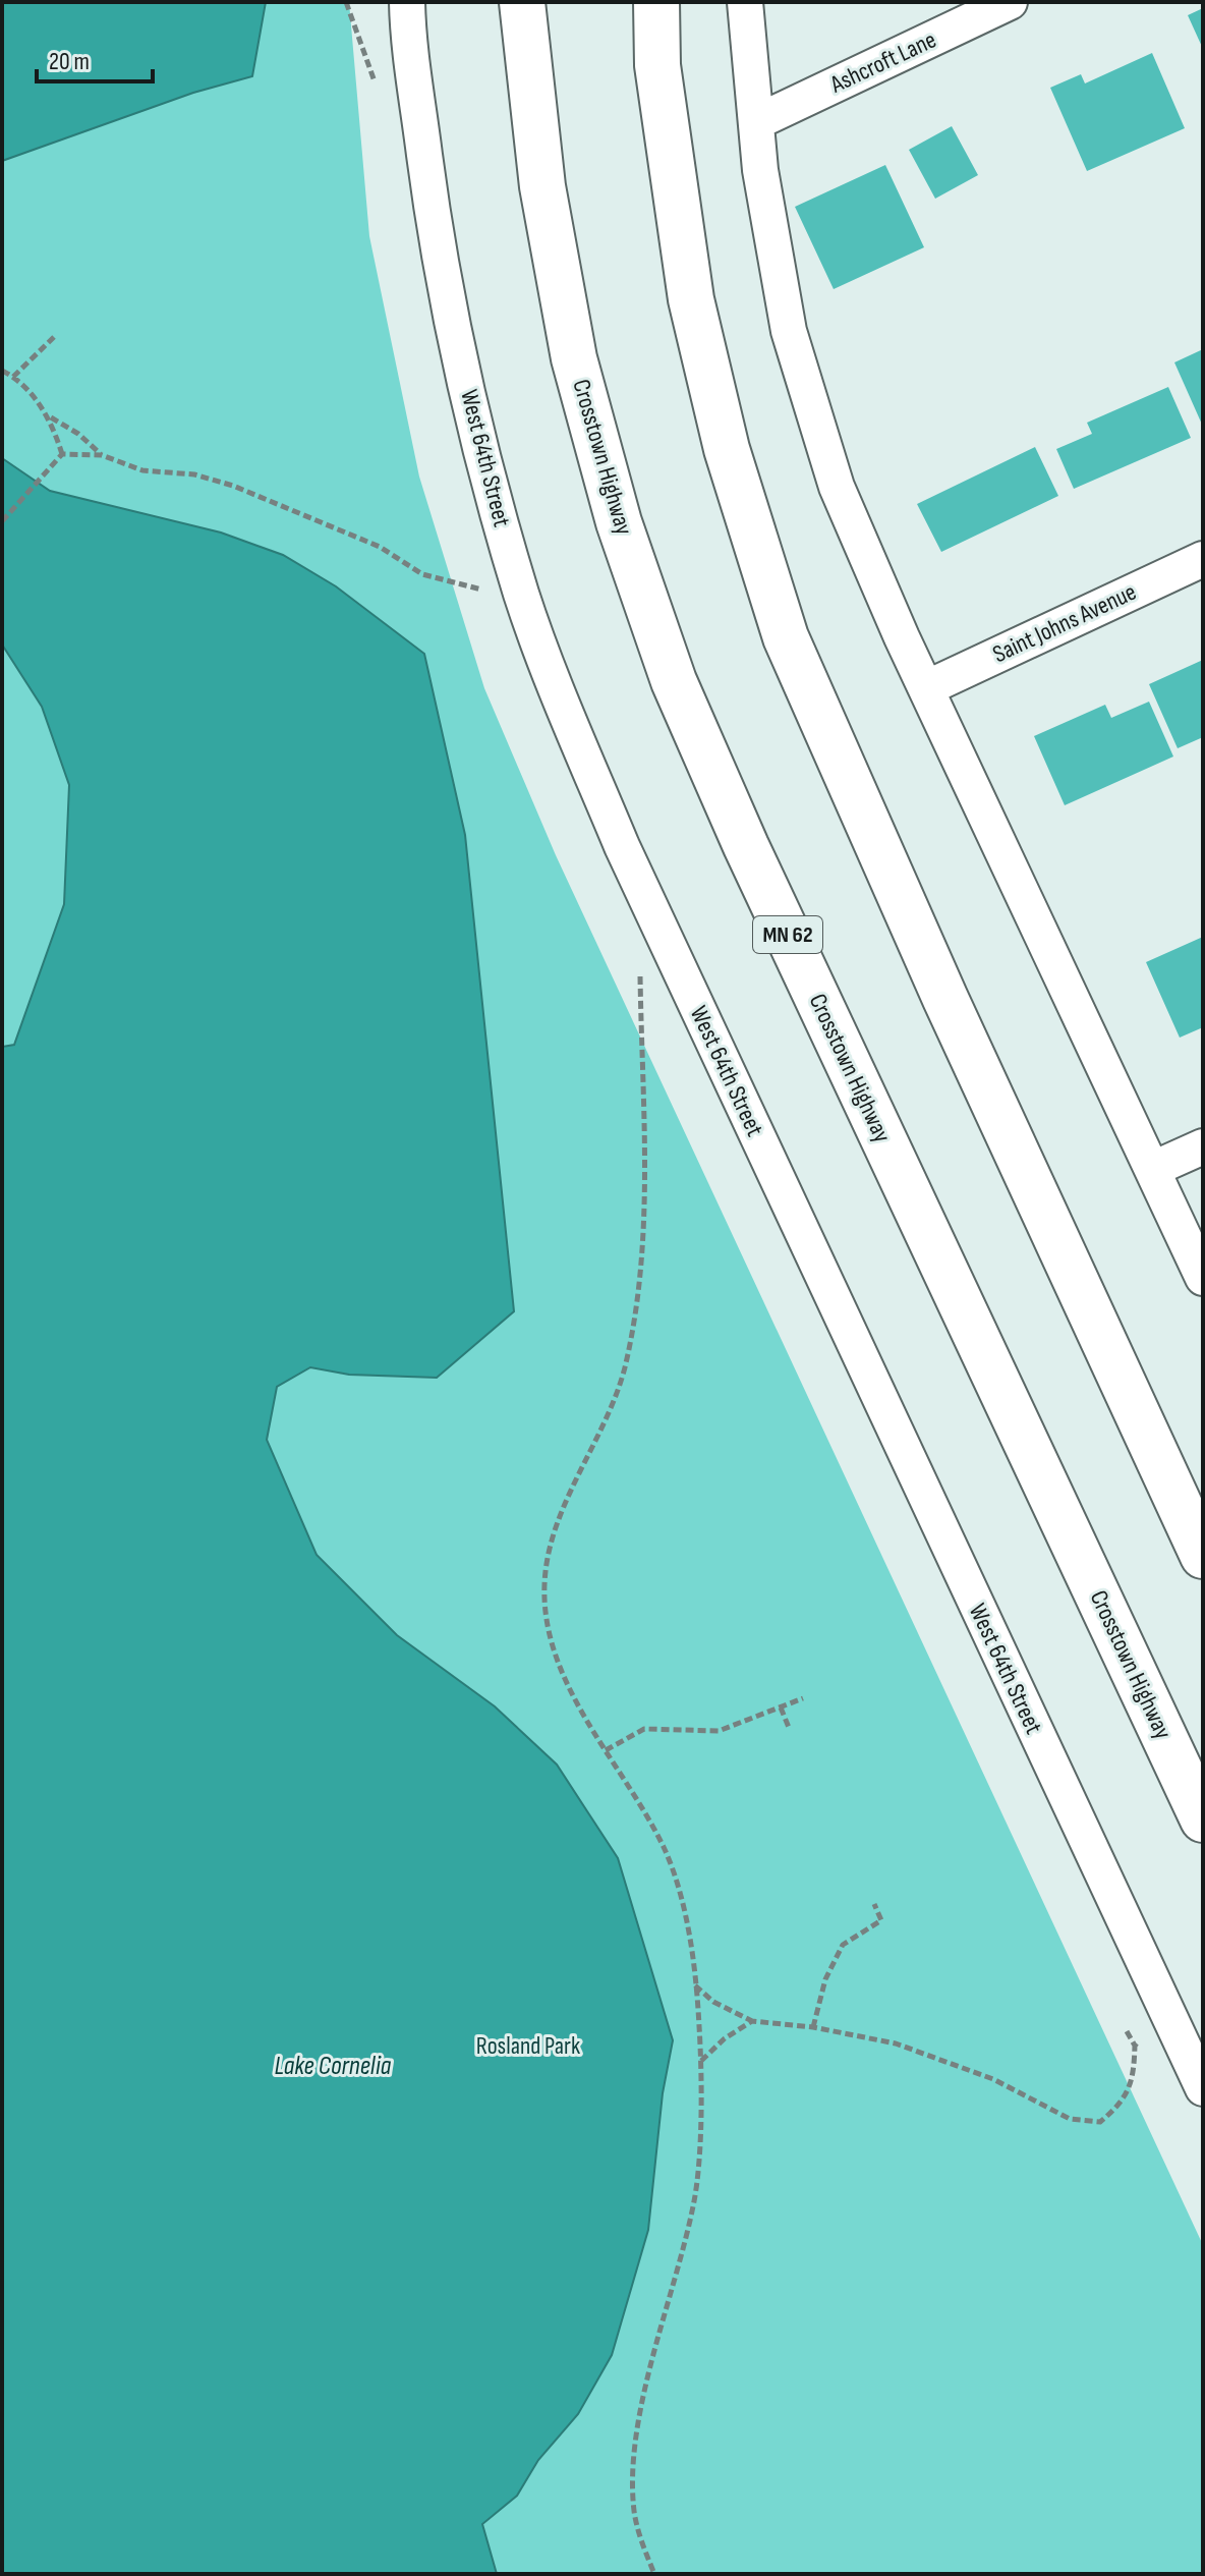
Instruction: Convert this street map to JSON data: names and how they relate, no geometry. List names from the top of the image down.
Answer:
{
  "streets": {
    "highway": ["Crosstown Highway", "MN 62"],
    "street": ["Ashcroft Lane", "West 64th Street", "Saint Johns Avenue"]
  },
  "water": ["Lake Cornelia"],
  "parks": ["Rosland Park"],
  "scale_bar": "20 m"
}
